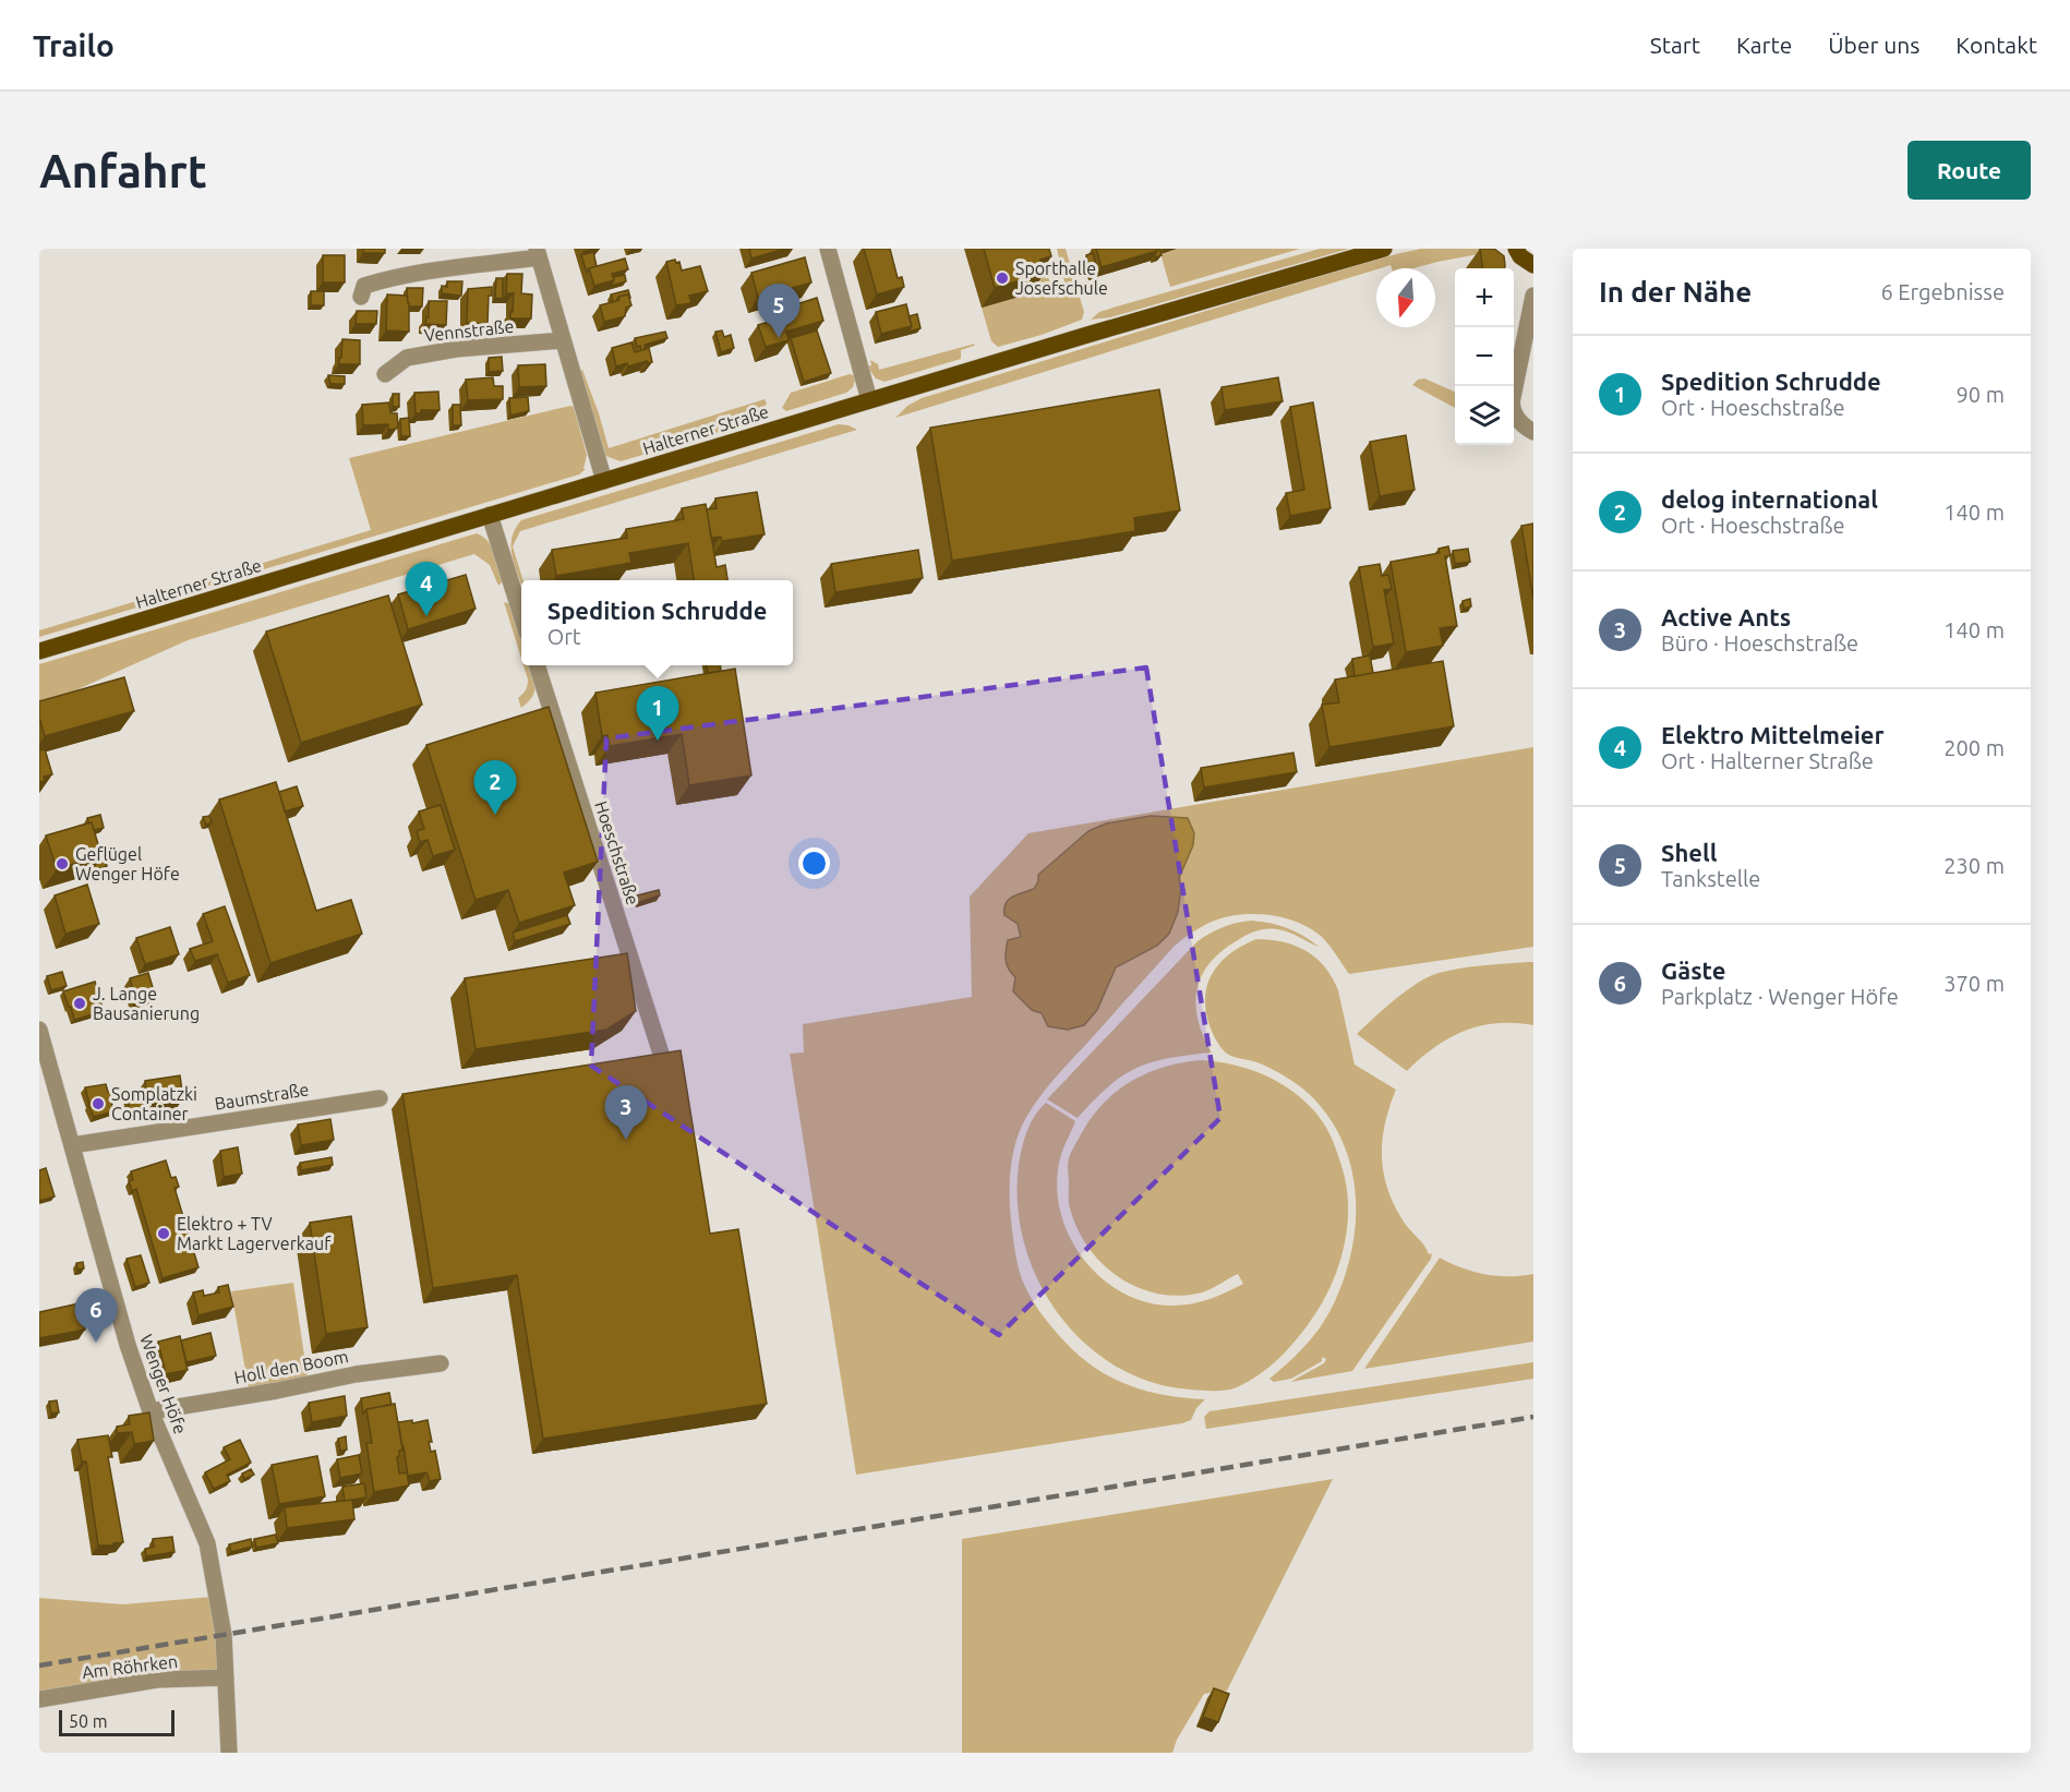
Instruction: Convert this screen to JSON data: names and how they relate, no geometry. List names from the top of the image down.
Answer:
{
  "streets": {
    "main road": ["Halterner Straße"],
    "street": [
      "Vennstraße",
      "Hoeschstraße",
      "Baumstraße",
      "Holl den Boom",
      "Wenger Höfe",
      "Am Röhrken"
    ]
  },
  "crossings": [
    ["Baumstraße", "Wenger Höfe"],
    ["Holl den Boom", "Wenger Höfe"],
    ["Wenger Höfe", "Am Röhrken"]
  ],
  "places": [
    "Sporthalle Josefschule",
    "Geflügel Wenger Höfe",
    "J. Lange Bausanierung",
    "Somplatzki Container",
    "Elektro + TV Markt Lagerverkauf"
  ],
  "scale_bar": "50 m",
  "north": "bottom",
  "page": {
    "header": "Trailo",
    "nav": [
      "Start",
      "Karte",
      "Über uns",
      "Kontakt"
    ],
    "buttons": "Route",
    "title": "Anfahrt",
    "heading": ["In der Nähe", "6 Ergebnisse"],
    "map_buttons": ["+", "−"],
    "pins": [
      "5",
      "4",
      "1",
      "2",
      "3",
      "6"
    ],
    "list": [
      {
        "mark": "1",
        "name": "Spedition Schrudde",
        "note": "Ort · Hoeschstraße",
        "value": "90 m"
      },
      {
        "mark": "2",
        "name": "delog international",
        "note": "Ort · Hoeschstraße",
        "value": "140 m"
      },
      {
        "mark": "3",
        "name": "Active Ants",
        "note": "Büro · Hoeschstraße",
        "value": "140 m"
      },
      {
        "mark": "4",
        "name": "Elektro Mittelmeier",
        "note": "Ort · Halterner Straße",
        "value": "200 m"
      },
      {
        "mark": "5",
        "name": "Shell",
        "note": "Tankstelle",
        "value": "230 m"
      },
      {
        "mark": "6",
        "name": "Gäste",
        "note": "Parkplatz · Wenger Höfe",
        "value": "370 m"
      }
    ],
    "popup": ["Spedition Schrudde", "Ort"],
    "scale": "50 m"
  }
}
